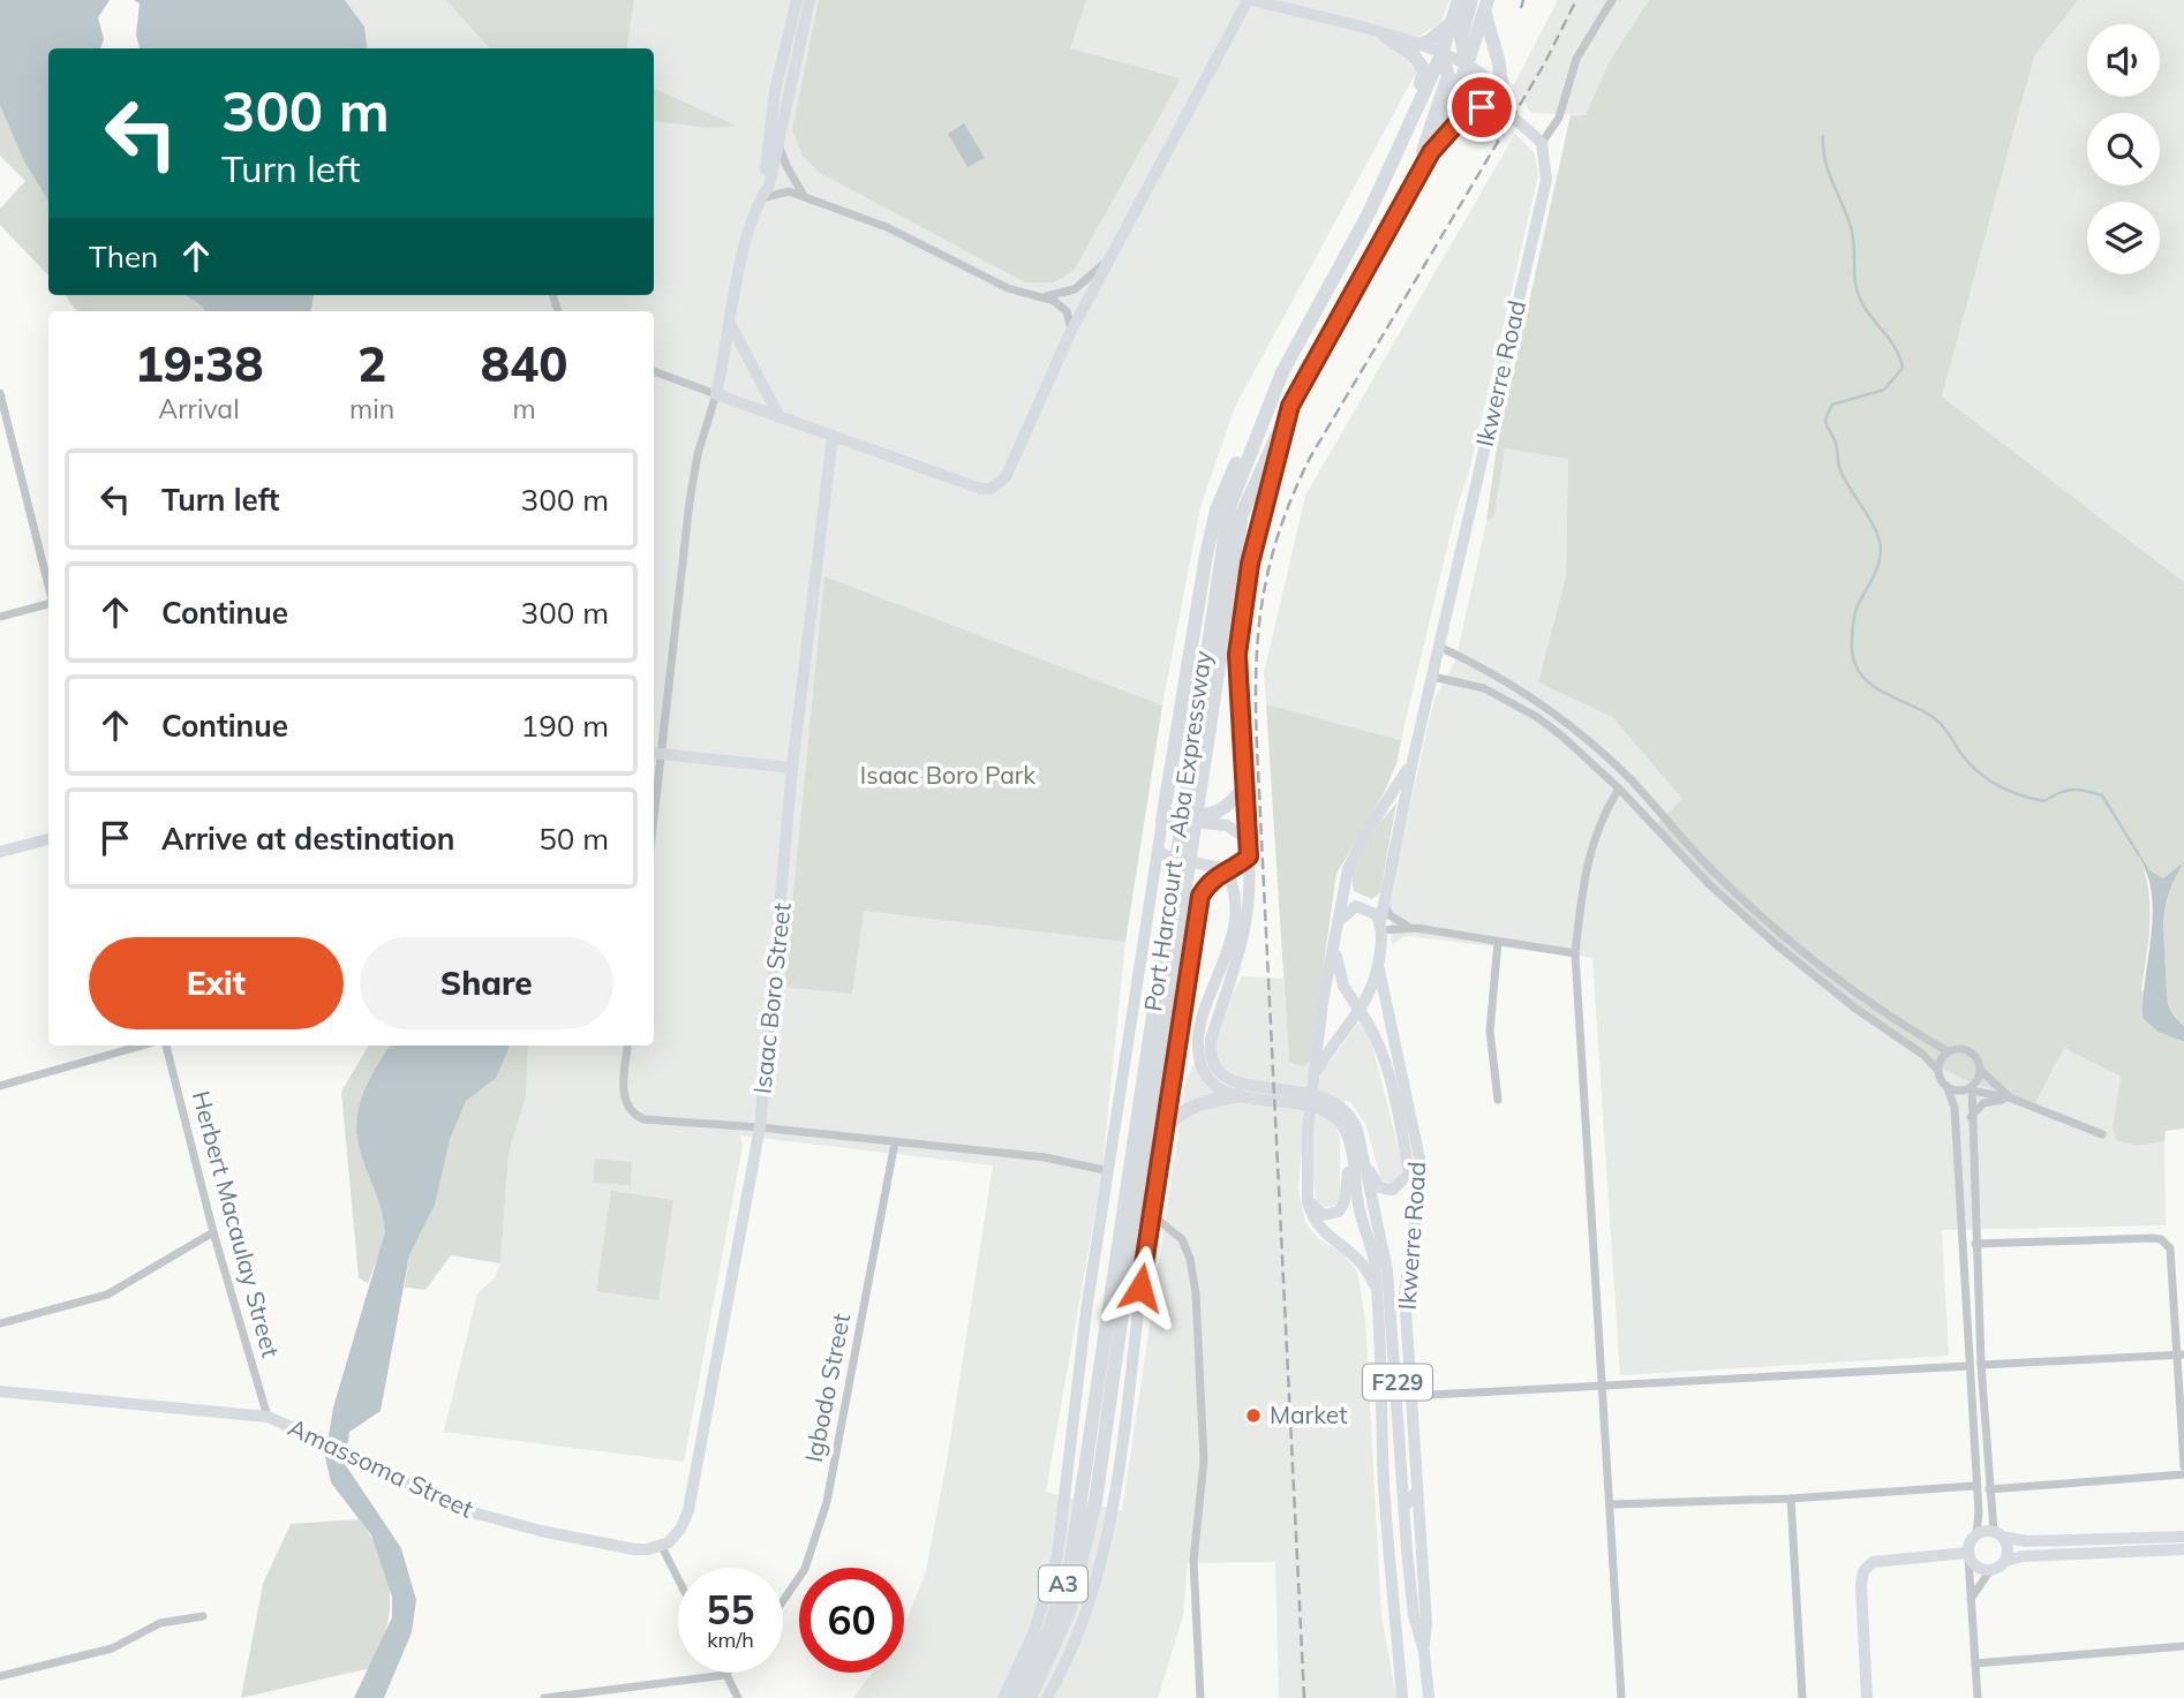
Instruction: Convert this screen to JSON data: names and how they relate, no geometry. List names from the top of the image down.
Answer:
{
  "streets": {
    "highway": ["Port Harcourt - Aba Expressway", "A3"],
    "main road": ["Ikwerre Road", "F229"],
    "street": [
      "Isaac Boro Street",
      "Herbert Macaulay Street",
      "Igbodo Street",
      "Amassoma Street"
    ]
  },
  "crossings": [
    ["Ikwerre Road", "F229"],
    ["Isaac Boro Street", "Amassoma Street"],
    ["Herbert Macaulay Street", "Amassoma Street"]
  ],
  "parks": ["Isaac Boro Park"],
  "places": ["Market"],
  "page": {
    "turn": ["300 m", "Turn left"],
    "then": "Then",
    "eta": [
      "19:38",
      "Arrival",
      "2",
      "min",
      "840",
      "m"
    ],
    "list": [
      {
        "name": "Turn left",
        "value": "300 m"
      },
      {
        "name": "Continue",
        "value": "300 m"
      },
      {
        "name": "Continue",
        "value": "190 m"
      },
      {
        "name": "Arrive at destination",
        "value": "50 m"
      }
    ],
    "buttons": ["Exit", "Share"],
    "speed": "55 km/h",
    "limit": "60"
  }
}
